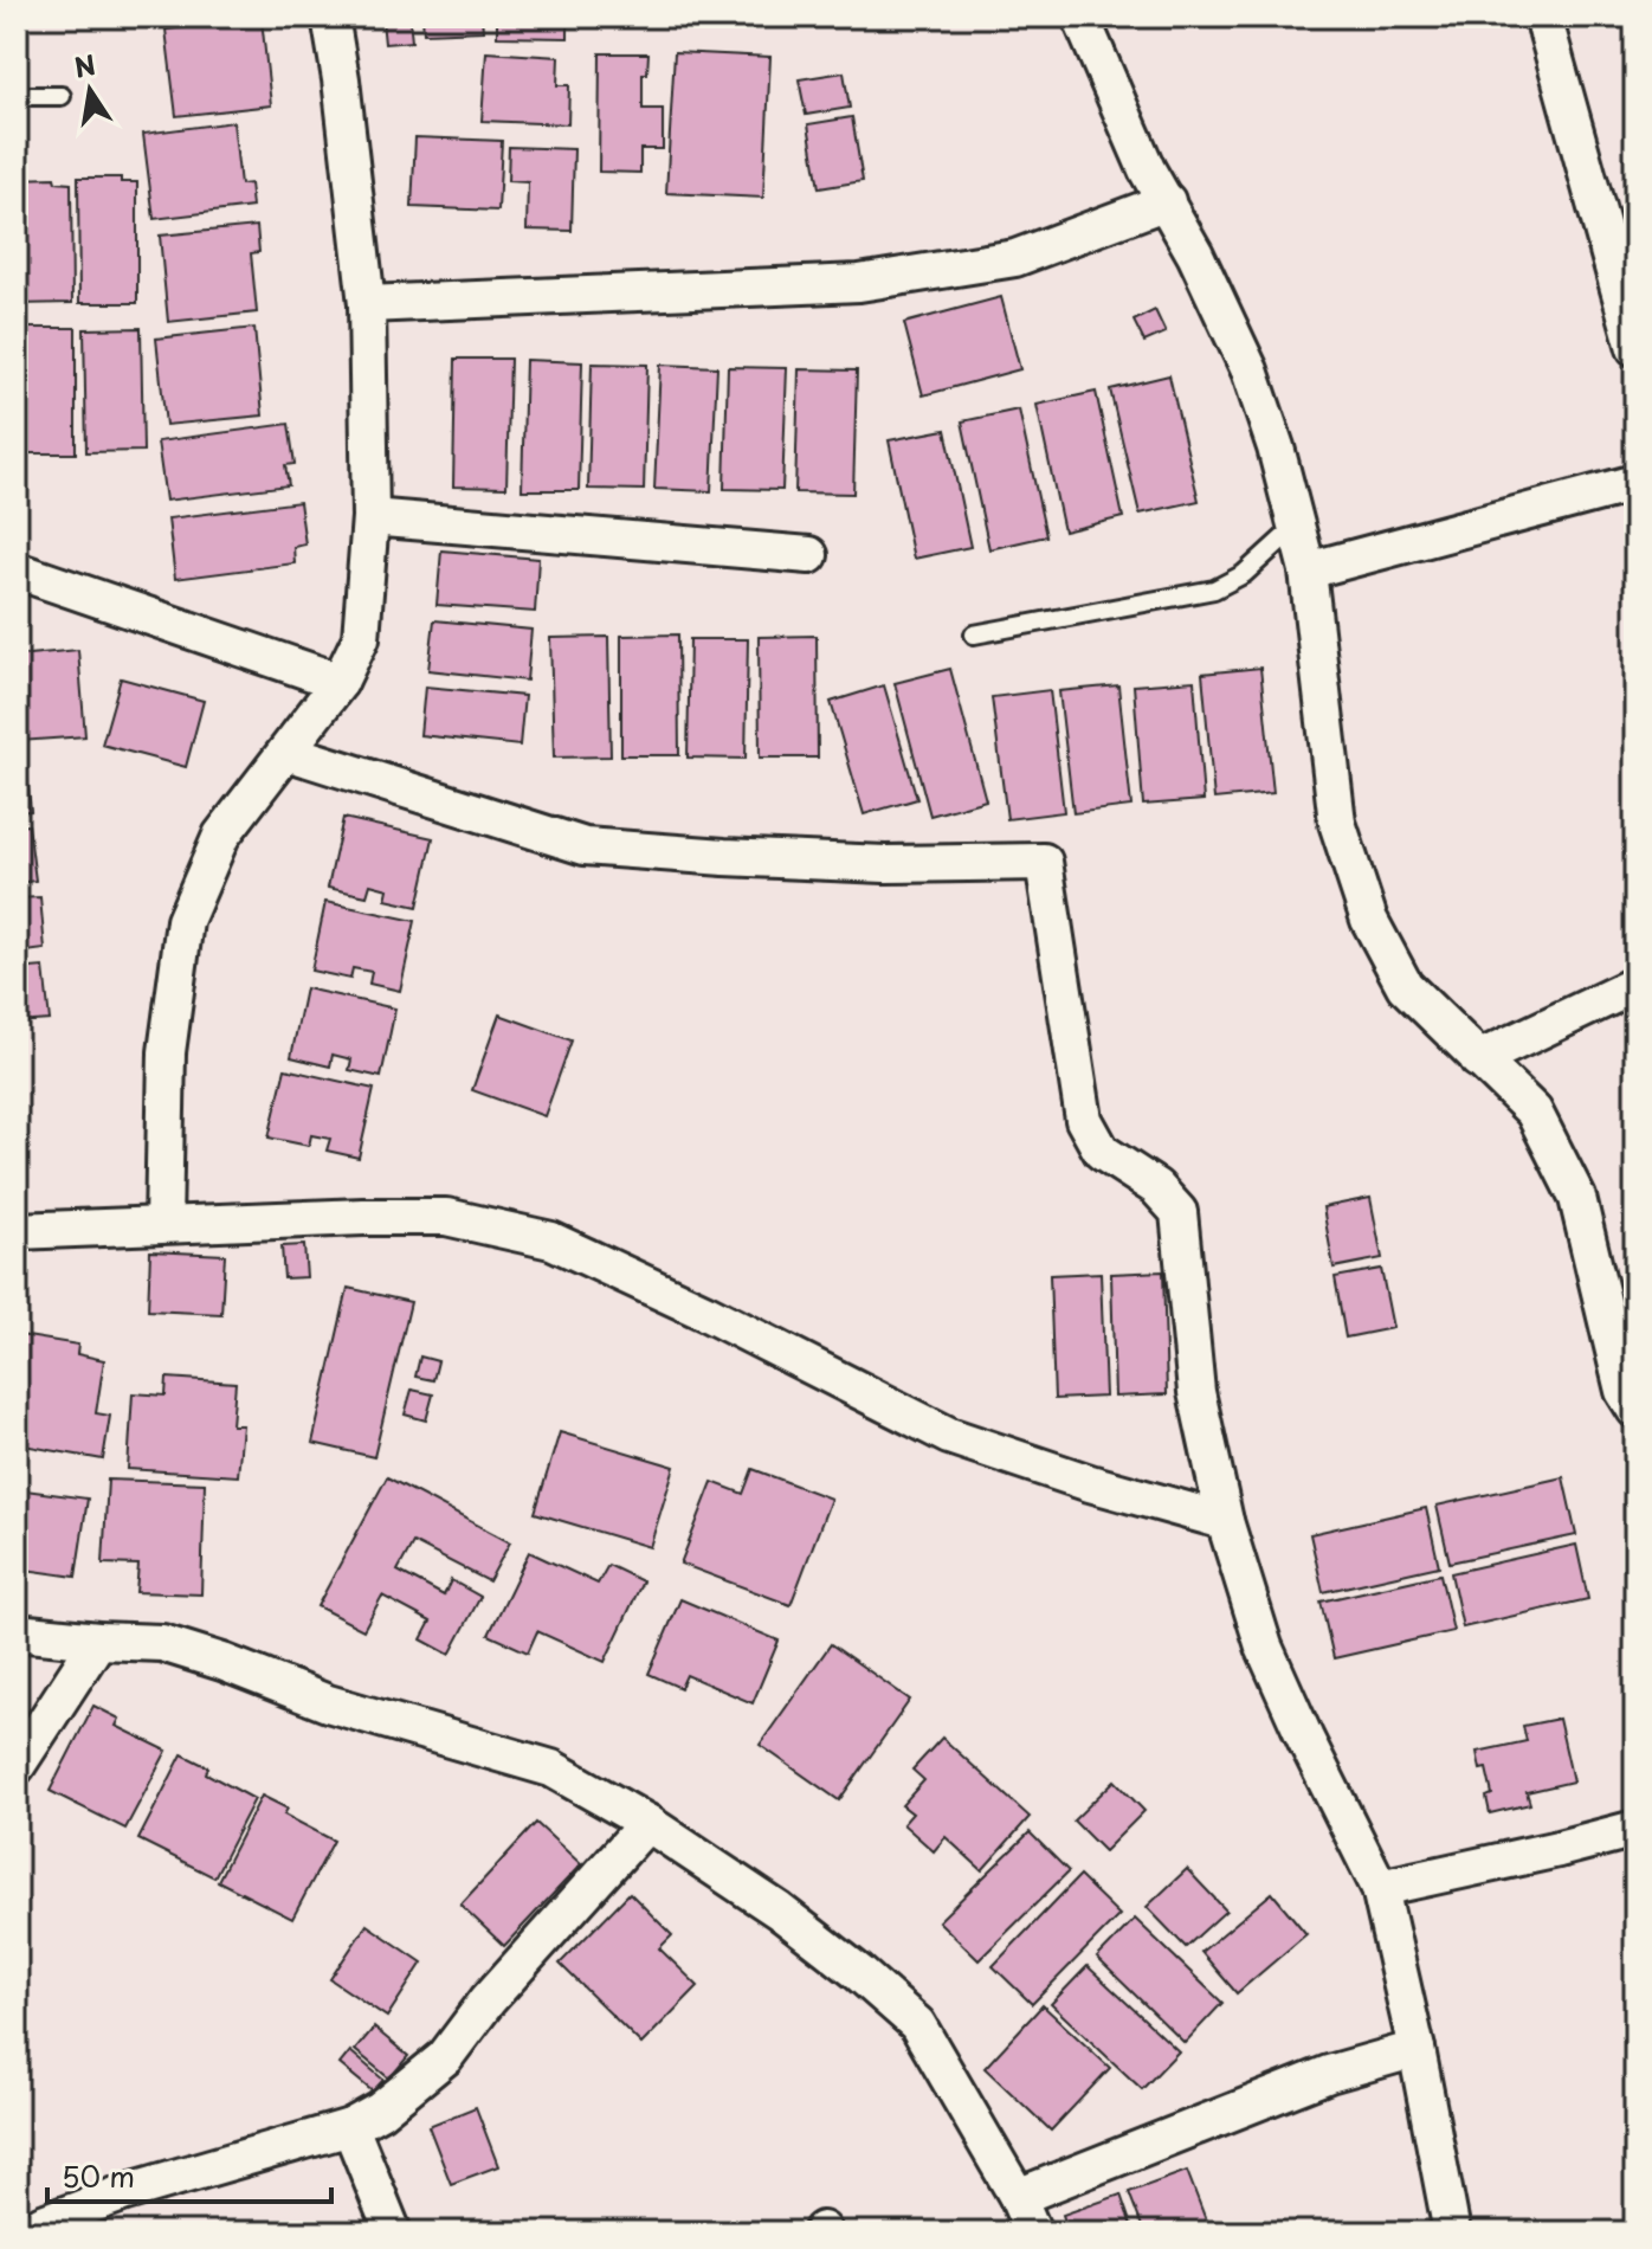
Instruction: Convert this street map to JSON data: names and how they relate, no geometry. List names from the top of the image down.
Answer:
{
  "scale_bar": "50 m",
  "north": "top"
}
